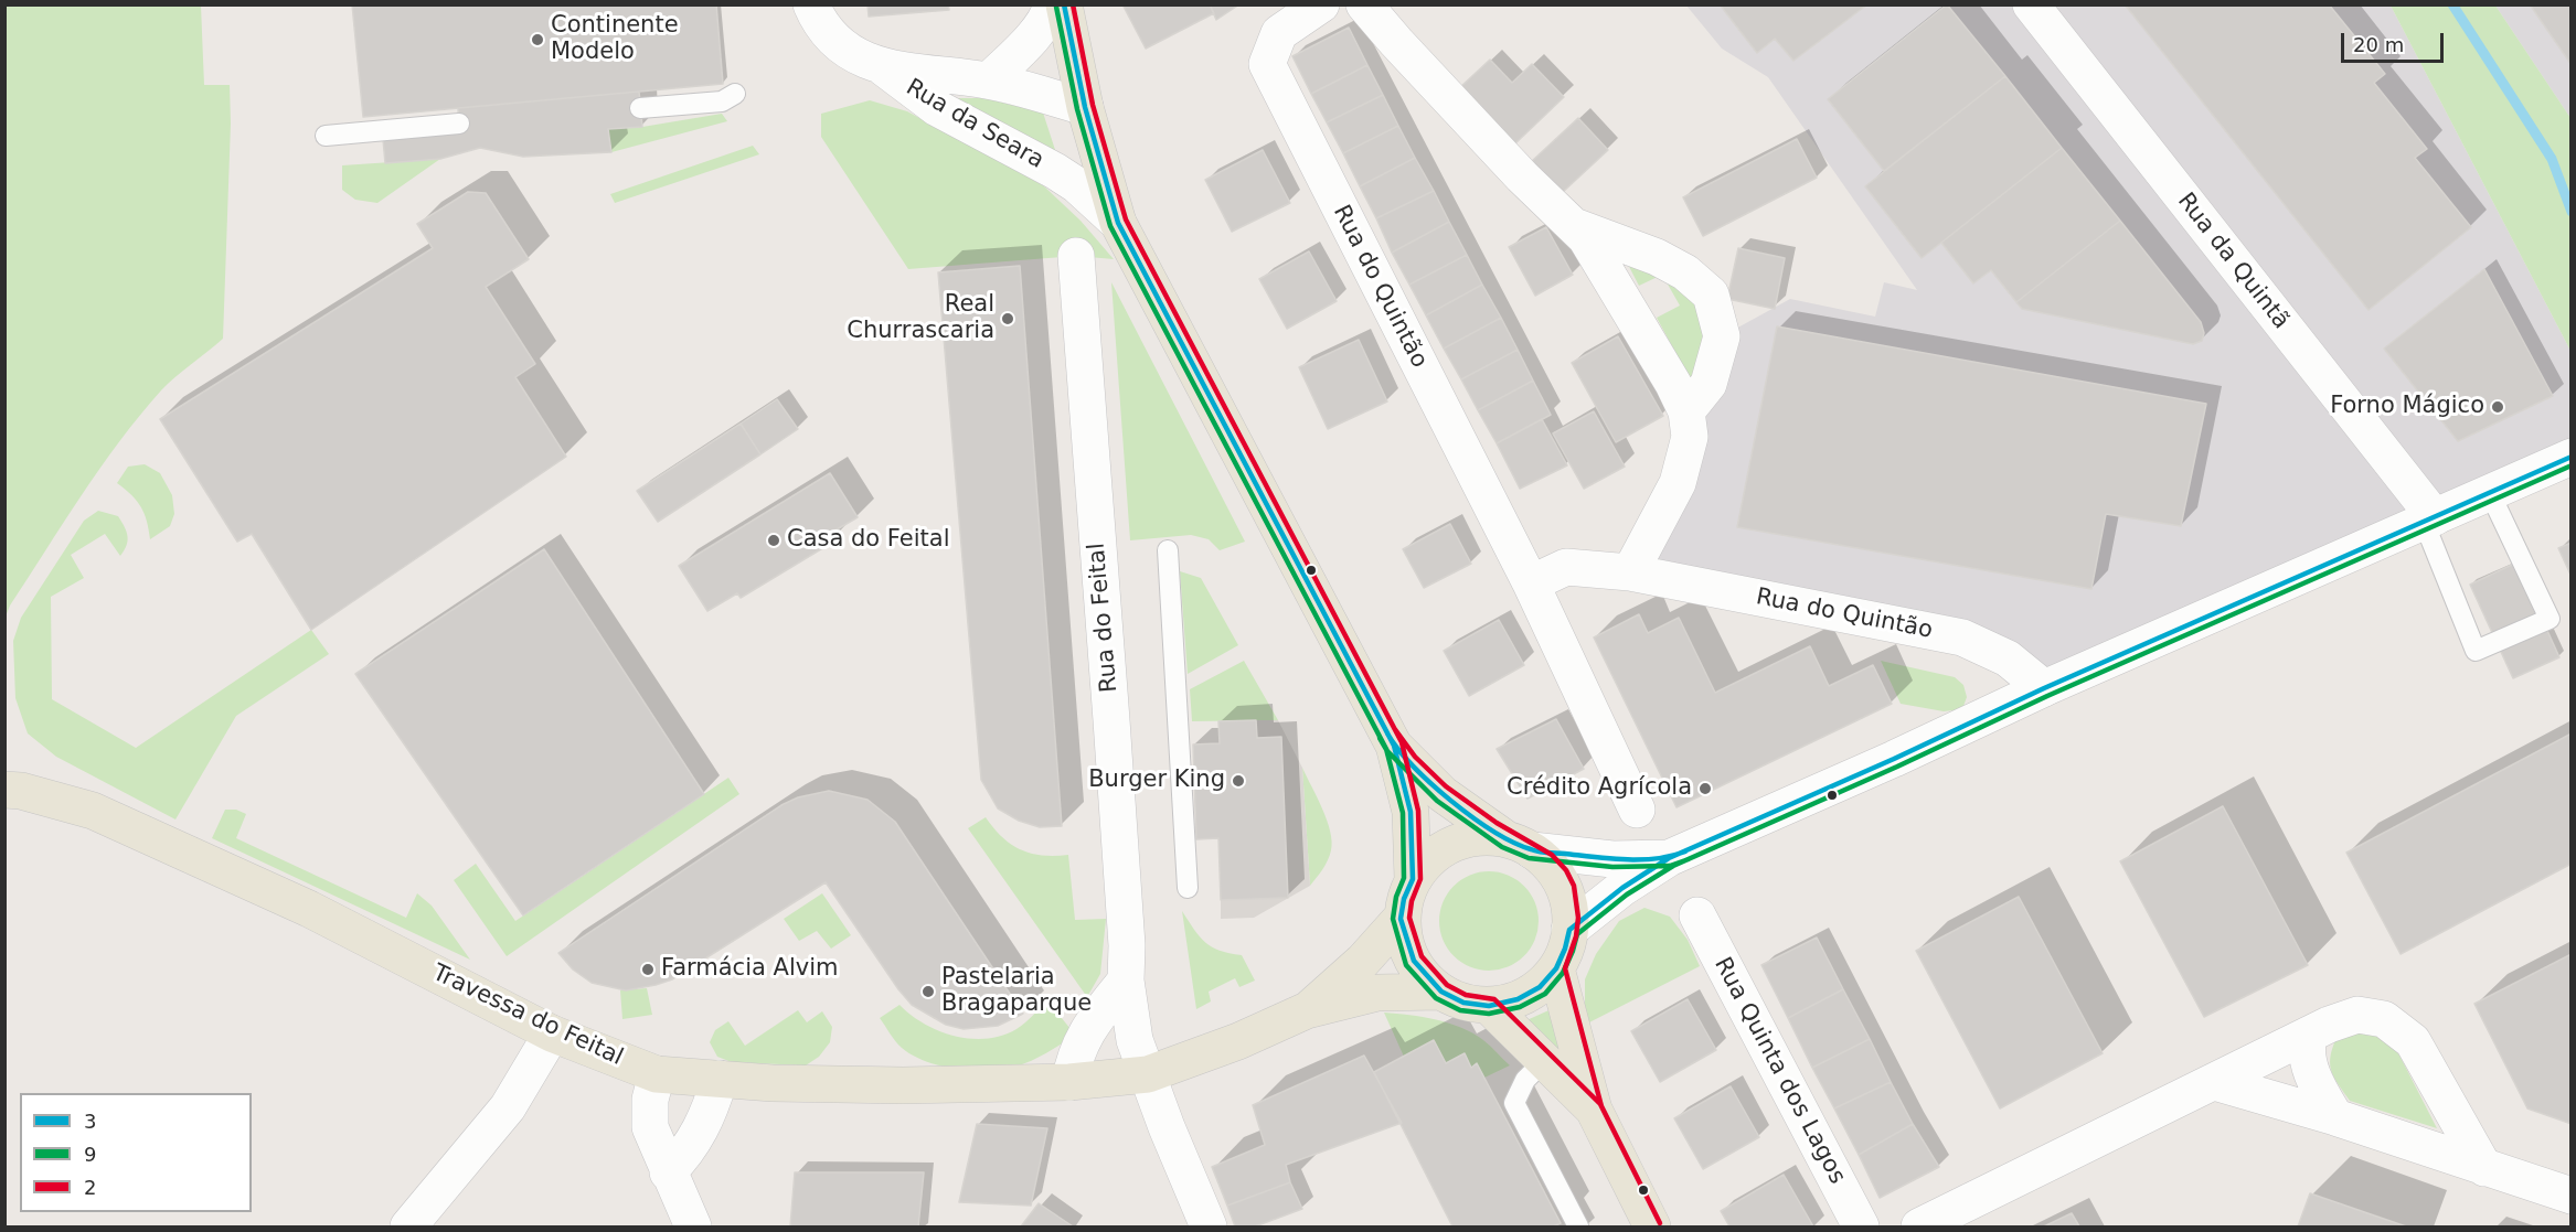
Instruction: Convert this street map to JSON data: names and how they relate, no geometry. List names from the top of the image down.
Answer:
{
  "streets": {
    "main road": ["Travessa do Feital"],
    "street": [
      "Rua da Seara",
      "Rua da Quintã",
      "Rua do Quintão",
      "Rua do Feital",
      "Rua Quinta dos Lagos"
    ]
  },
  "crossings": [
    ["Rua do Feital", "Travessa do Feital"]
  ],
  "places": [
    "Continente Modelo",
    "Real Churrascaria",
    "Forno Mágico",
    "Casa do Feital",
    "Burger King",
    "Crédito Agrícola",
    "Farmácia Alvim",
    "Pastelaria Bragaparque"
  ],
  "lines": ["transit line 3", "transit line 2", "transit line 9"],
  "legend": ["3", "9", "2"],
  "scale_bar": "20 m"
}
